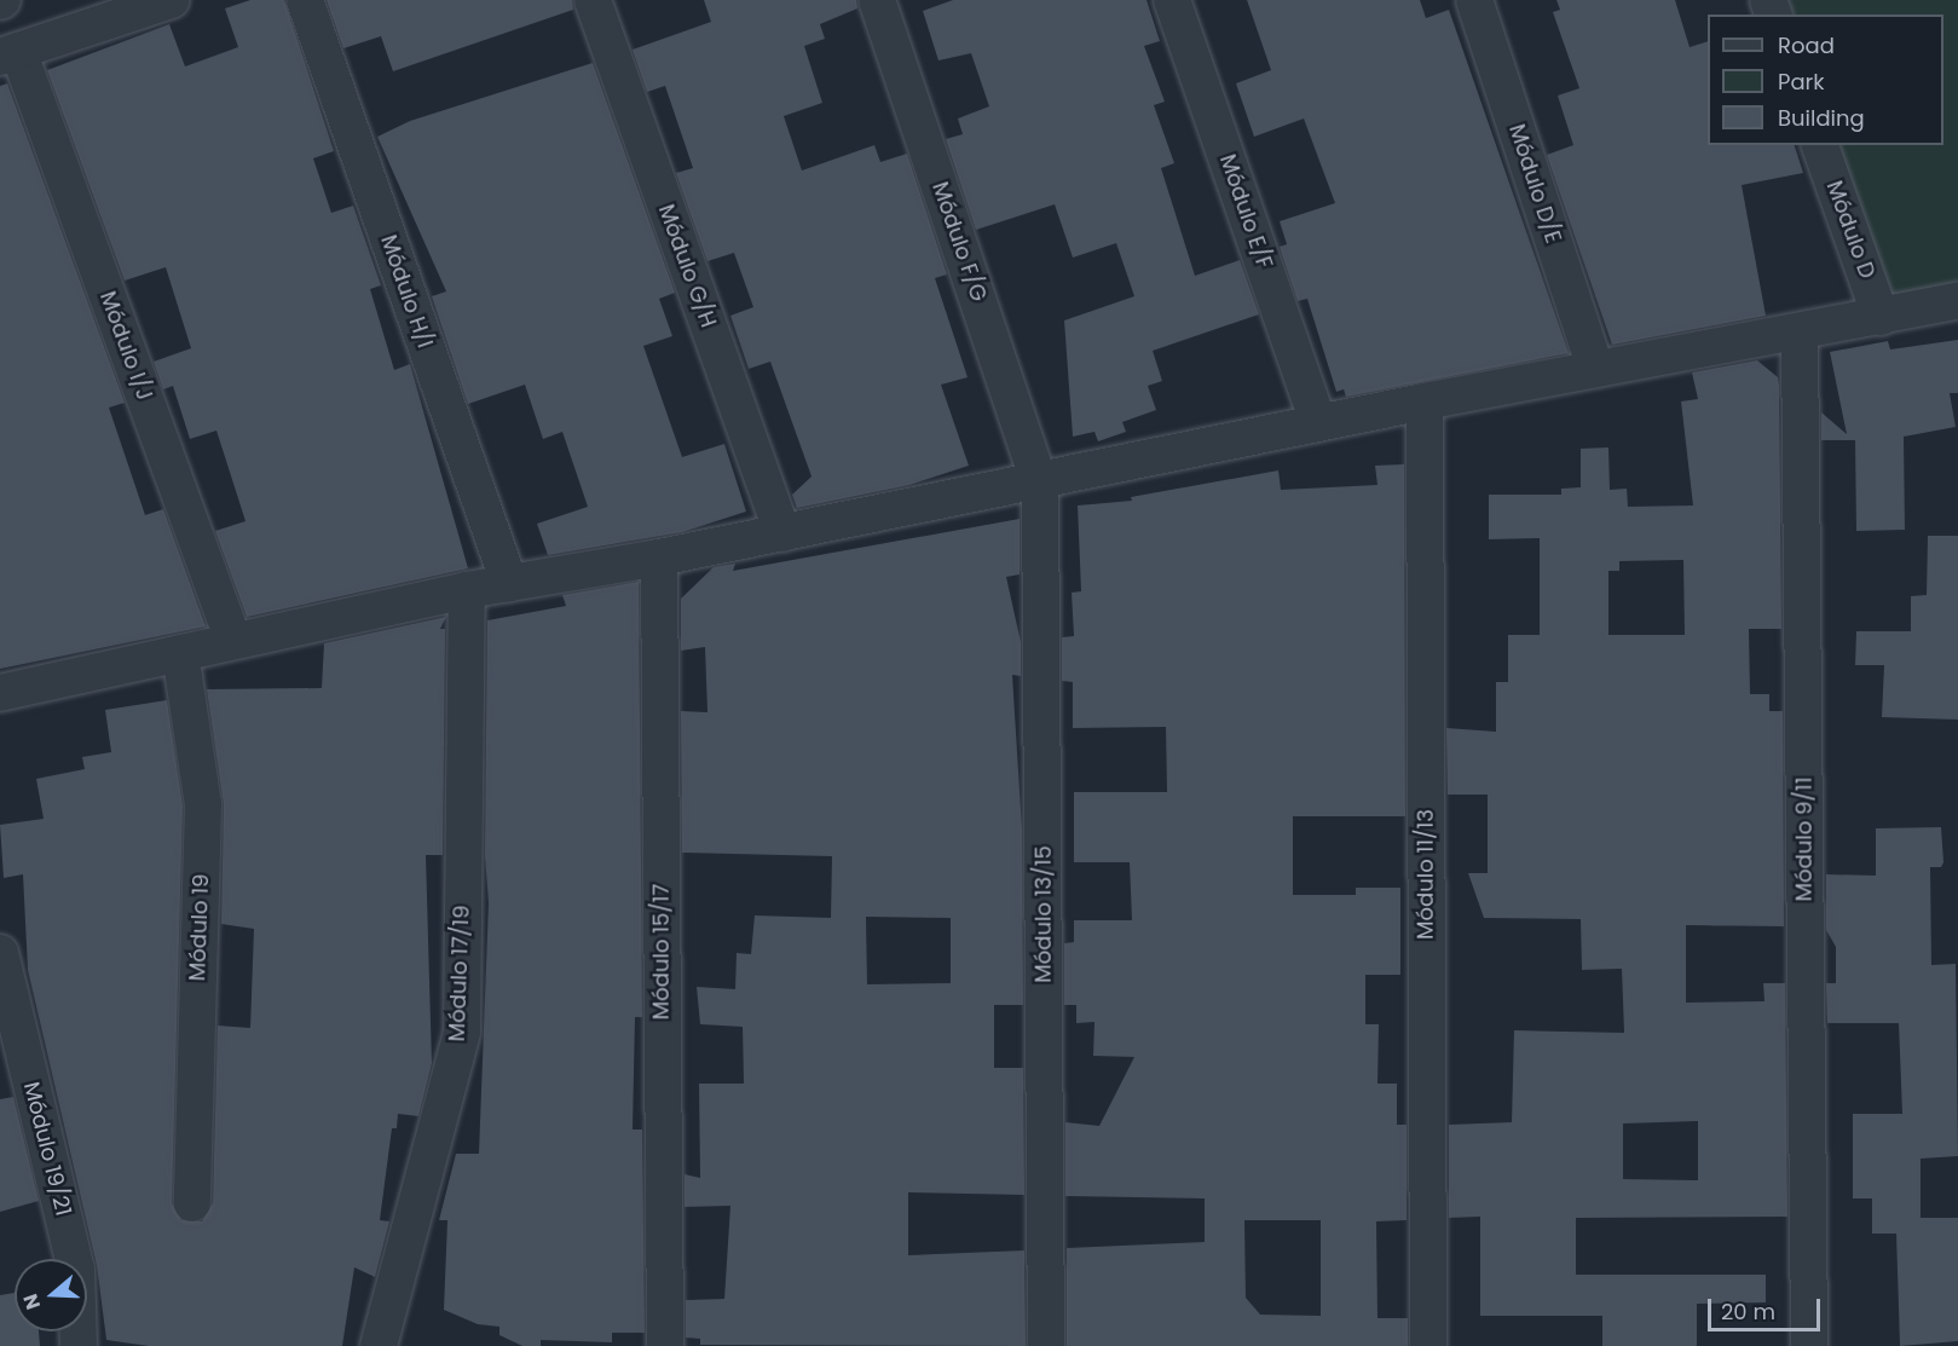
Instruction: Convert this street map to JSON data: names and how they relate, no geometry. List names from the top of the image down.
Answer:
{
  "streets": {
    "street": [
      "Módulo D/E",
      "Módulo E/F",
      "Módulo D",
      "Módulo F/G",
      "Módulo G/H",
      "Módulo H/I",
      "Módulo I/J",
      "Módulo 9/11",
      "Módulo 11/13",
      "Módulo 13/15",
      "Módulo 19",
      "Módulo 15/17",
      "Módulo 17/19",
      "Módulo 19/21"
    ]
  },
  "crossings": [
    ["Módulo F/G", "Módulo 13/15"]
  ],
  "legend": ["Road", "Park", "Building"],
  "scale_bar": "20 m",
  "north": "left"
}
